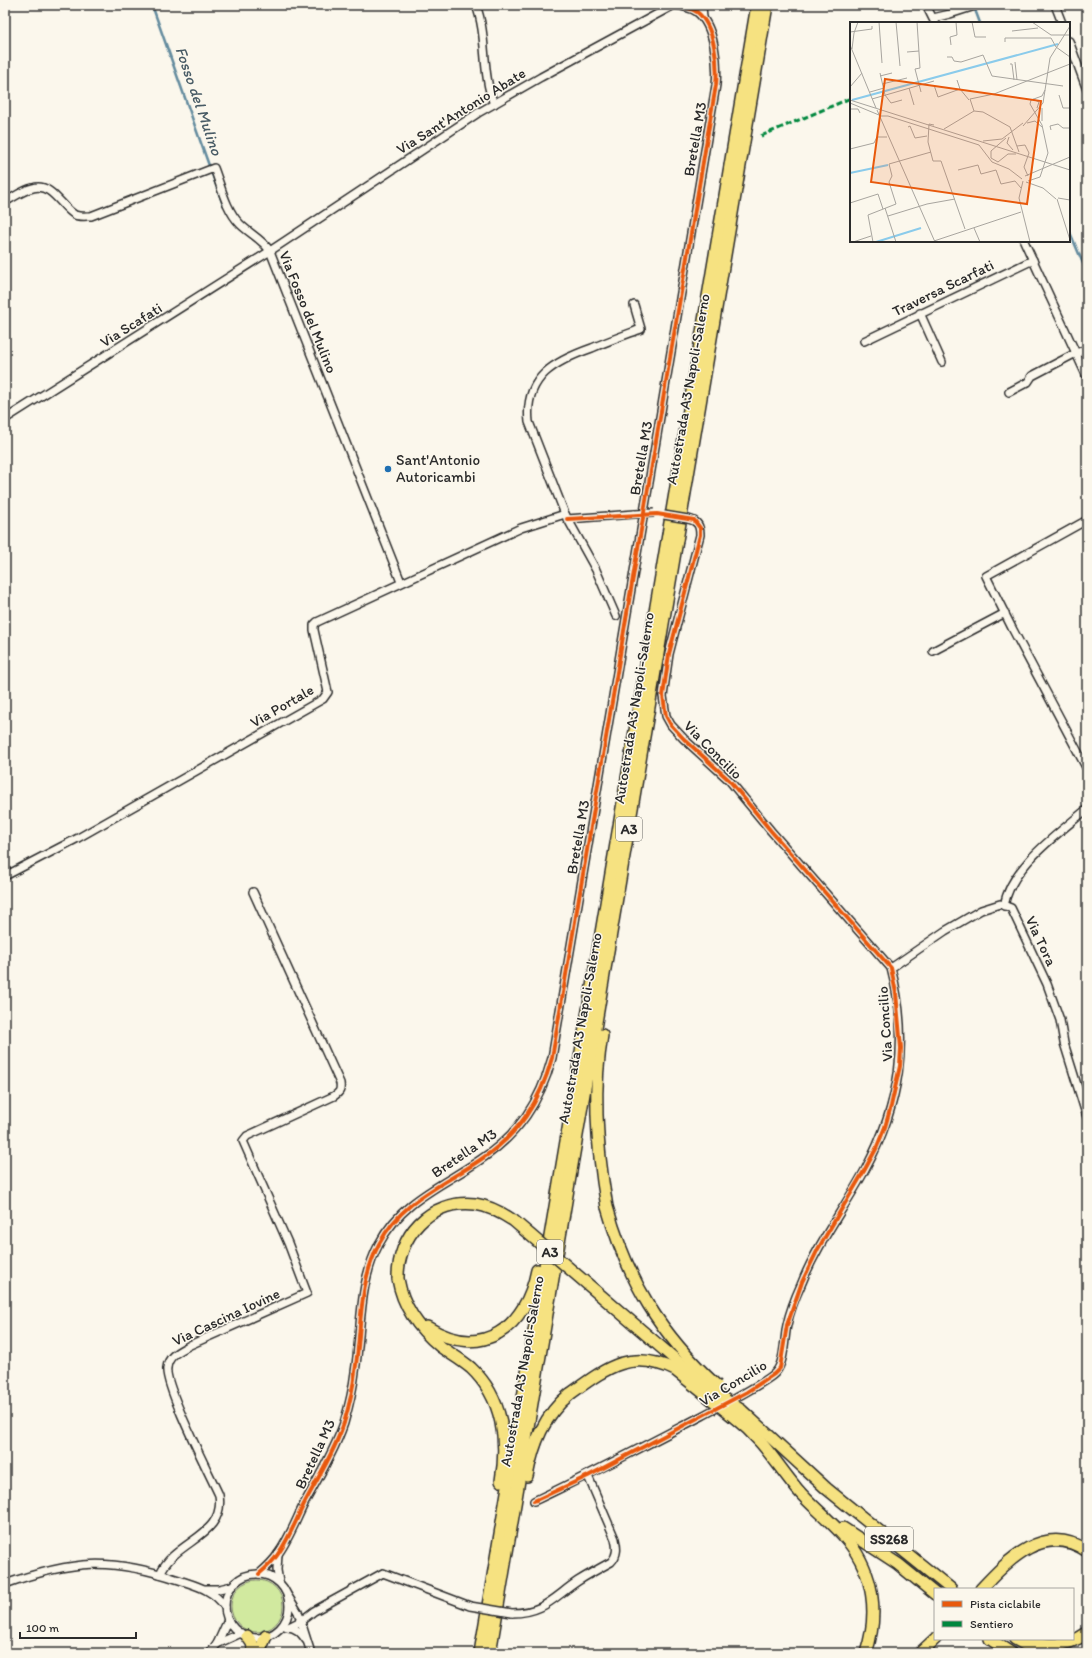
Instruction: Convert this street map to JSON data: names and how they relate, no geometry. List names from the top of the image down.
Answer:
{
  "streets": {
    "highway": ["Autostrada A3 Napoli-Salerno", "A3", "SS268"],
    "street": [
      "Via Sant'Antonio Abate",
      "Bretella M3",
      "Traversa Scarfati",
      "Via Fosso del Mulino",
      "Via Scafati",
      "Via Portale",
      "Via Concilio",
      "Via Tora",
      "Via Cascina Iovine"
    ]
  },
  "crossings": [
    ["Via Sant'Antonio Abate", "Bretella M3"],
    ["Via Sant'Antonio Abate", "Via Fosso del Mulino"],
    ["Via Sant'Antonio Abate", "Via Scafati"],
    ["Via Fosso del Mulino", "Via Scafati"],
    ["Via Fosso del Mulino", "Via Portale"],
    ["Autostrada A3 Napoli-Salerno", "A3"],
    ["Via Portale", "Via Concilio"],
    ["A3", "SS268"]
  ],
  "water": ["Fosso del Mulino"],
  "places": ["Sant'Antonio Autoricambi"],
  "legend": ["Pista ciclabile", "Sentiero"],
  "scale_bar": "100 m"
}
